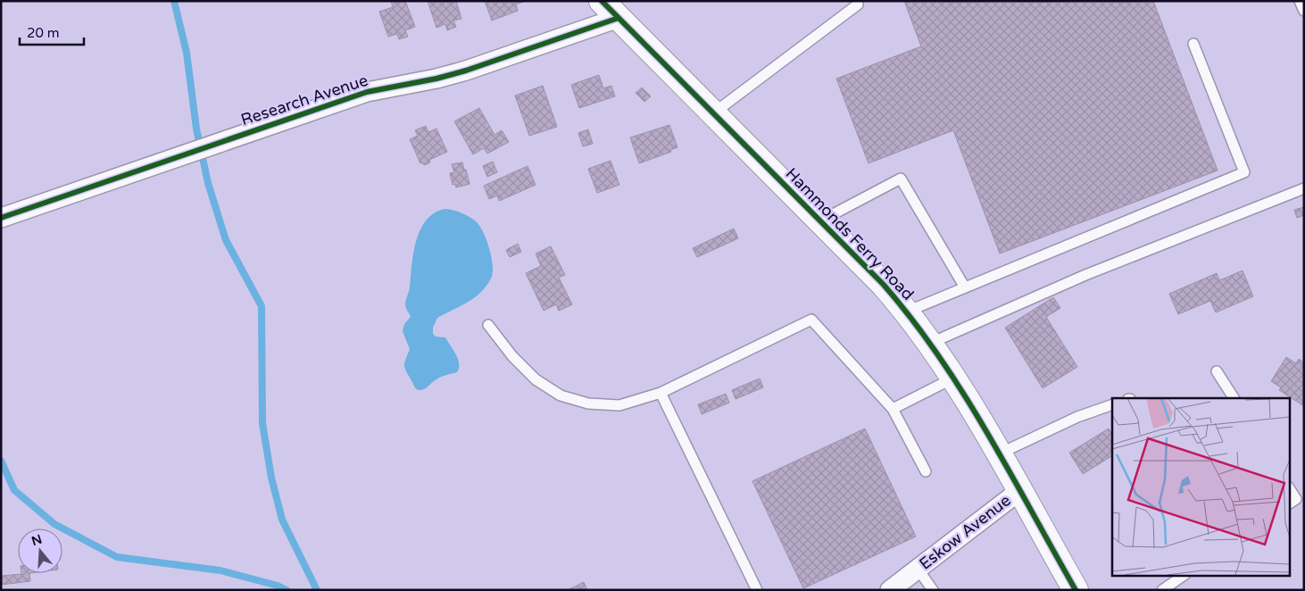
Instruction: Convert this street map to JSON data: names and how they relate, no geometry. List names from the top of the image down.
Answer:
{
  "streets": {
    "street": ["Research Avenue", "Hammonds Ferry Road", "Eskow Avenue"]
  },
  "crossings": [
    ["Research Avenue", "Hammonds Ferry Road"],
    ["Hammonds Ferry Road", "Eskow Avenue"]
  ],
  "scale_bar": "20 m",
  "north": "top"
}
